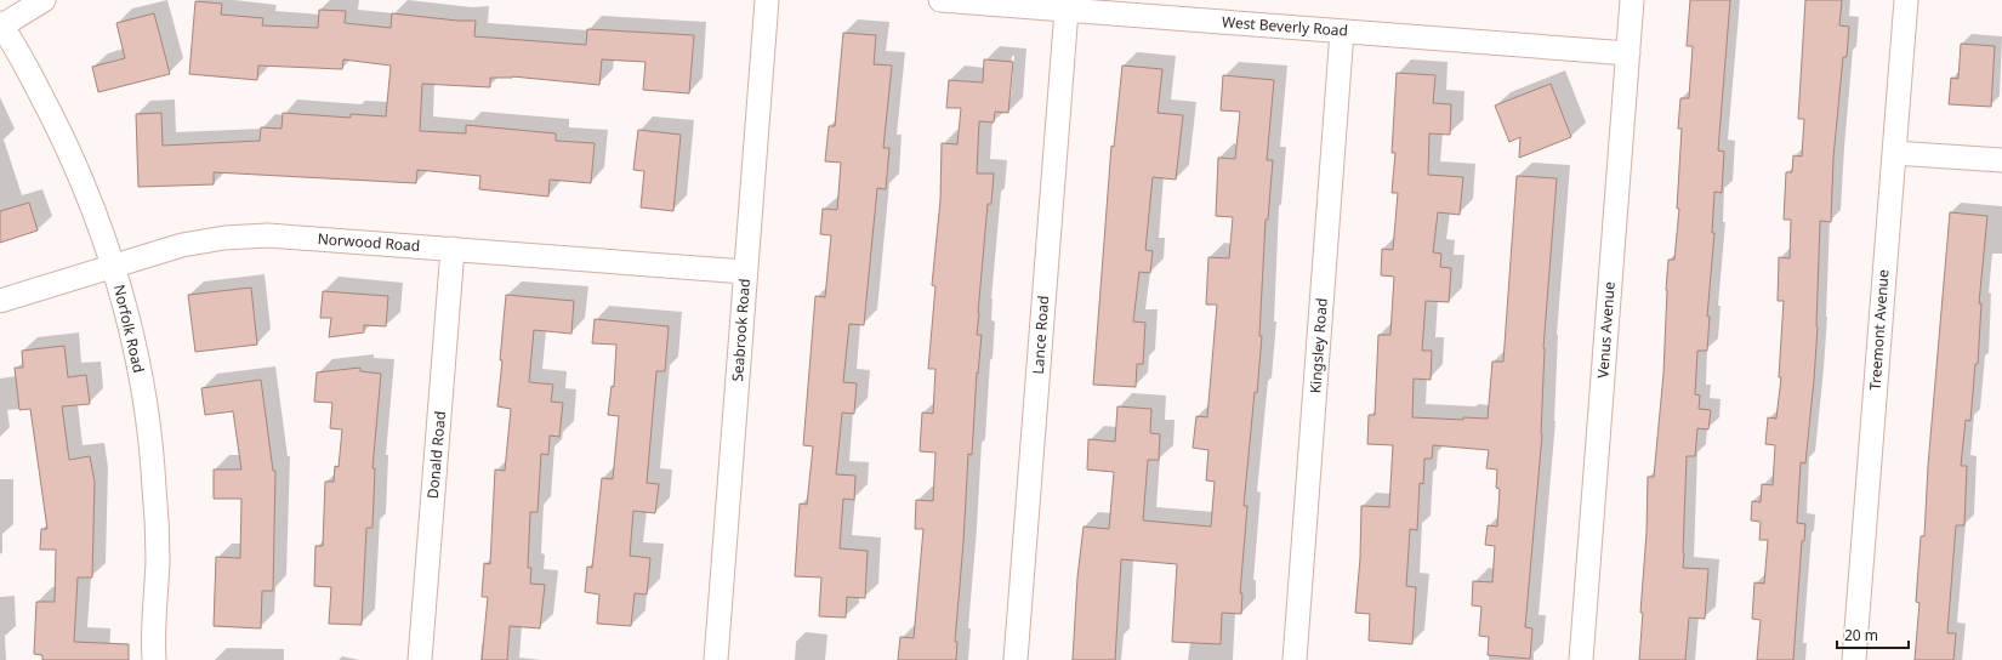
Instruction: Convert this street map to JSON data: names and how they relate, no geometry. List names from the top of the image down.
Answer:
{
  "streets": {
    "street": [
      "West Beverly Road",
      "Norwood Road",
      "Norfolk Road",
      "Seabrook Road",
      "Venus Avenue",
      "Treemont Avenue",
      "Lance Road",
      "Kingsley Road",
      "Donald Road"
    ]
  },
  "crossings": [
    ["West Beverly Road", "Venus Avenue"],
    ["West Beverly Road", "Lance Road"],
    ["West Beverly Road", "Kingsley Road"],
    ["Norwood Road", "Norfolk Road"],
    ["Norwood Road", "Seabrook Road"],
    ["Norwood Road", "Donald Road"]
  ],
  "scale_bar": "20 m"
}
